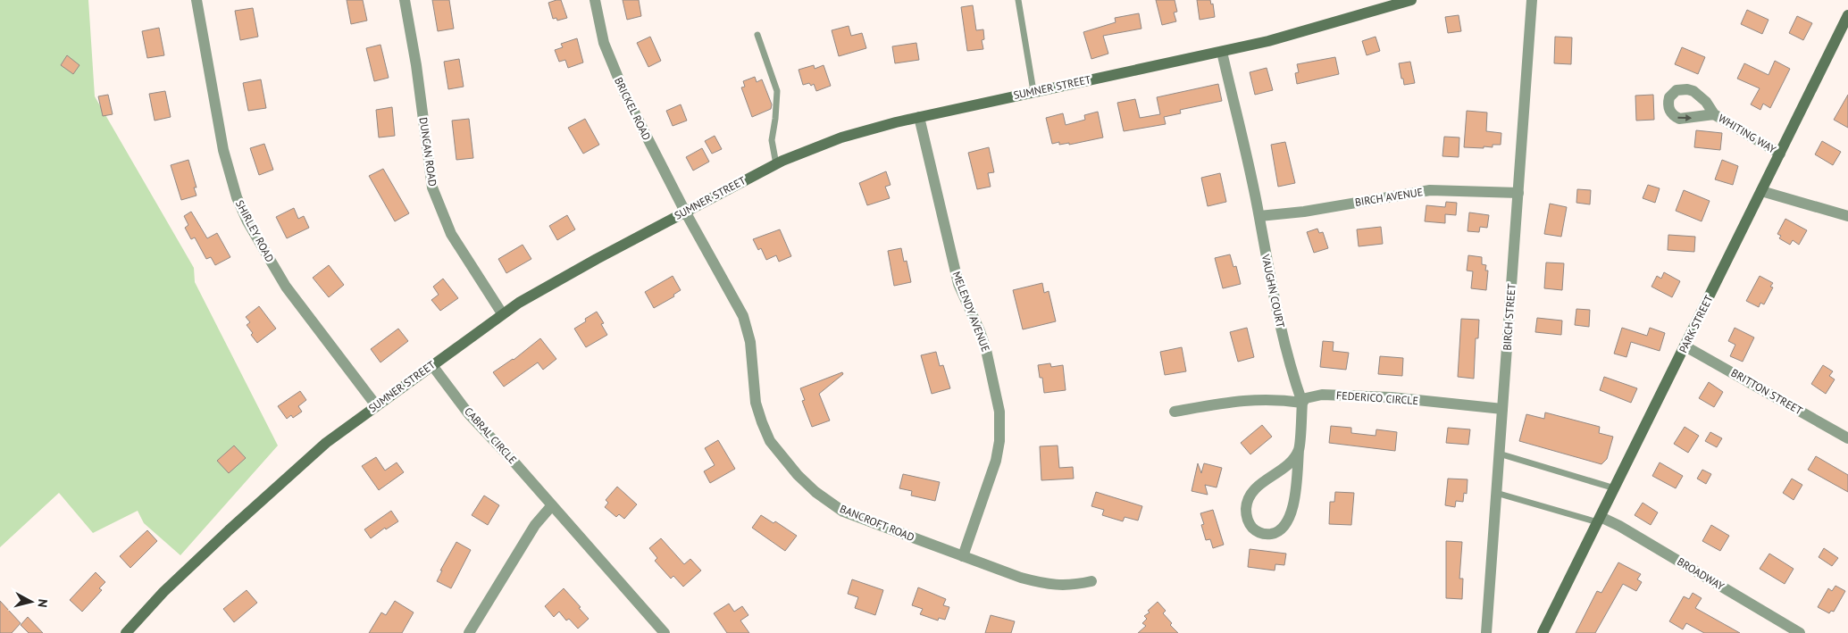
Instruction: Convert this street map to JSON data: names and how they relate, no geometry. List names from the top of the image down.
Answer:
{
  "streets": {
    "main road": ["SUMNER STREET", "PARK STREET"],
    "street": [
      "BRICKEL ROAD",
      "WHITING WAY",
      "DUNCAN ROAD",
      "BIRCH AVENUE",
      "SHIRLEY ROAD",
      "VAUGHN COURT",
      "MELENDY AVENUE",
      "BIRCH STREET",
      "BRITTON STREET",
      "FEDERICO CIRCLE",
      "CABRAL CIRCLE",
      "BANCROFT ROAD",
      "BROADWAY"
    ]
  },
  "crossings": [
    ["SUMNER STREET", "BRICKEL ROAD"],
    ["SUMNER STREET", "DUNCAN ROAD"],
    ["SUMNER STREET", "SHIRLEY ROAD"],
    ["SUMNER STREET", "VAUGHN COURT"],
    ["SUMNER STREET", "MELENDY AVENUE"],
    ["SUMNER STREET", "CABRAL CIRCLE"],
    ["SUMNER STREET", "BANCROFT ROAD"],
    ["BRICKEL ROAD", "BANCROFT ROAD"],
    ["WHITING WAY", "PARK STREET"],
    ["BIRCH AVENUE", "VAUGHN COURT"],
    ["BIRCH AVENUE", "BIRCH STREET"],
    ["VAUGHN COURT", "FEDERICO CIRCLE"],
    ["MELENDY AVENUE", "BANCROFT ROAD"],
    ["BIRCH STREET", "FEDERICO CIRCLE"],
    ["PARK STREET", "BRITTON STREET"],
    ["PARK STREET", "BROADWAY"]
  ],
  "north": "right"
}
